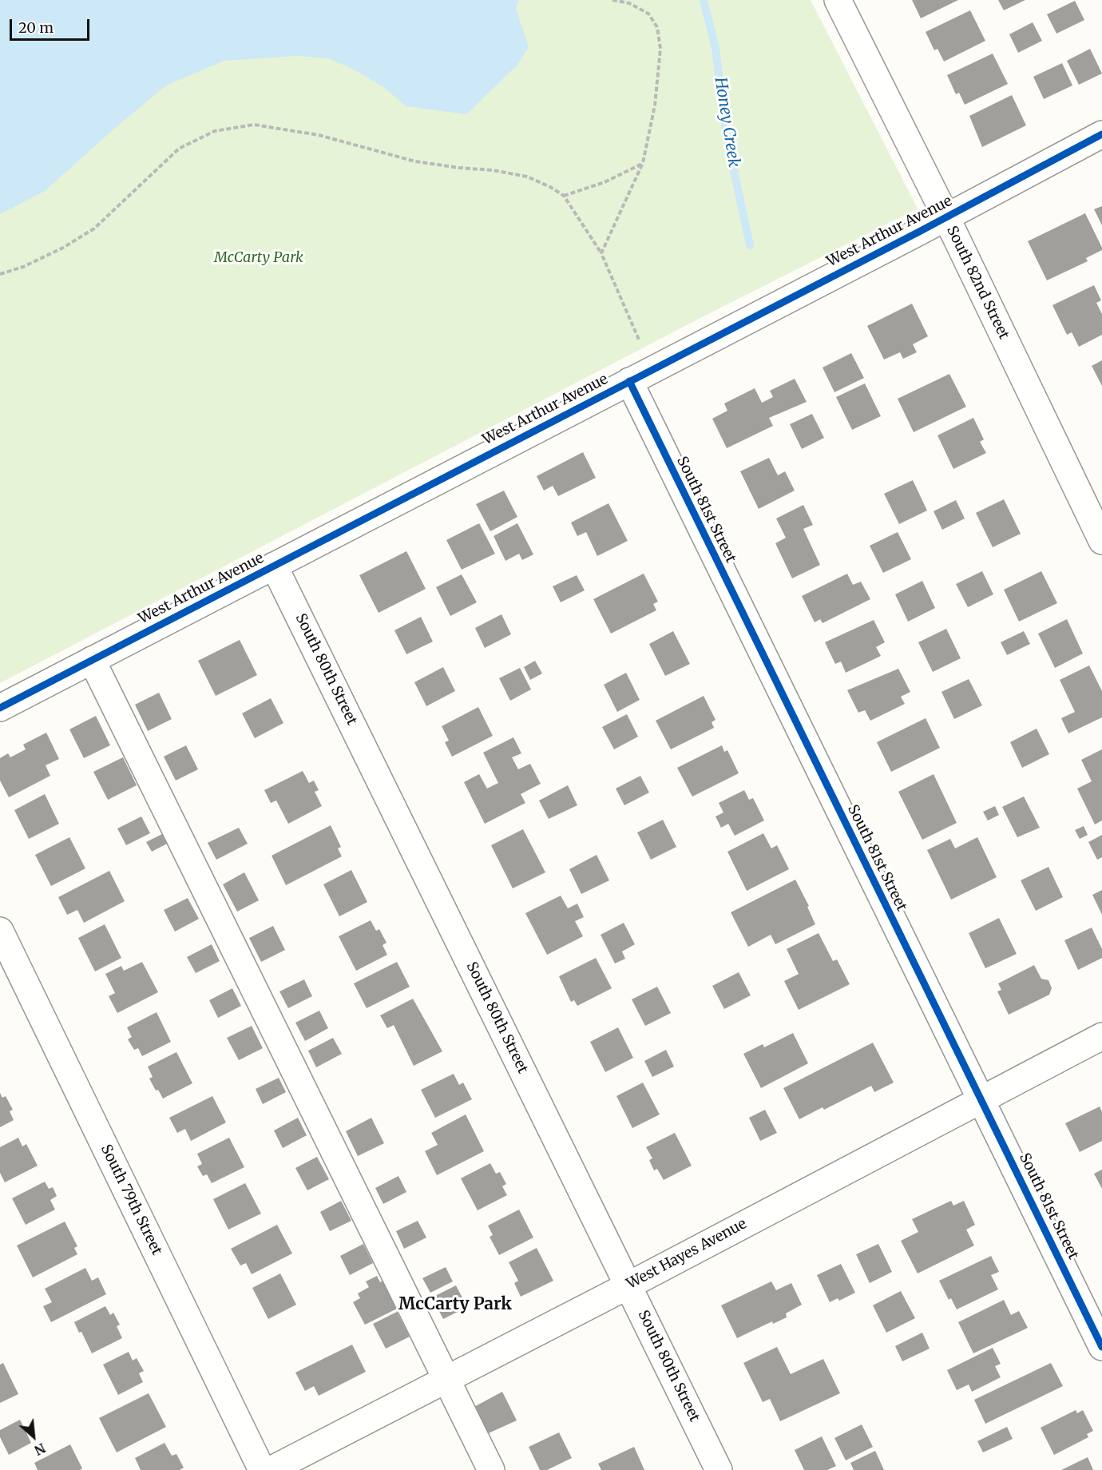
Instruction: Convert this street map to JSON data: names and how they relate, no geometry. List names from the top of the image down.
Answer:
{
  "streets": {
    "street": [
      "West Arthur Avenue",
      "South 82nd Street",
      "South 81st Street",
      "South 80th Street",
      "South 79th Street",
      "West Hayes Avenue"
    ]
  },
  "crossings": [
    ["West Arthur Avenue", "South 82nd Street"],
    ["West Arthur Avenue", "South 81st Street"],
    ["West Arthur Avenue", "South 80th Street"],
    ["South 81st Street", "West Hayes Avenue"],
    ["South 80th Street", "West Hayes Avenue"]
  ],
  "districts": ["McCarty Park"],
  "water": ["Honey Creek"],
  "parks": ["McCarty Park"],
  "scale_bar": "20 m",
  "north": "bottom right"
}
